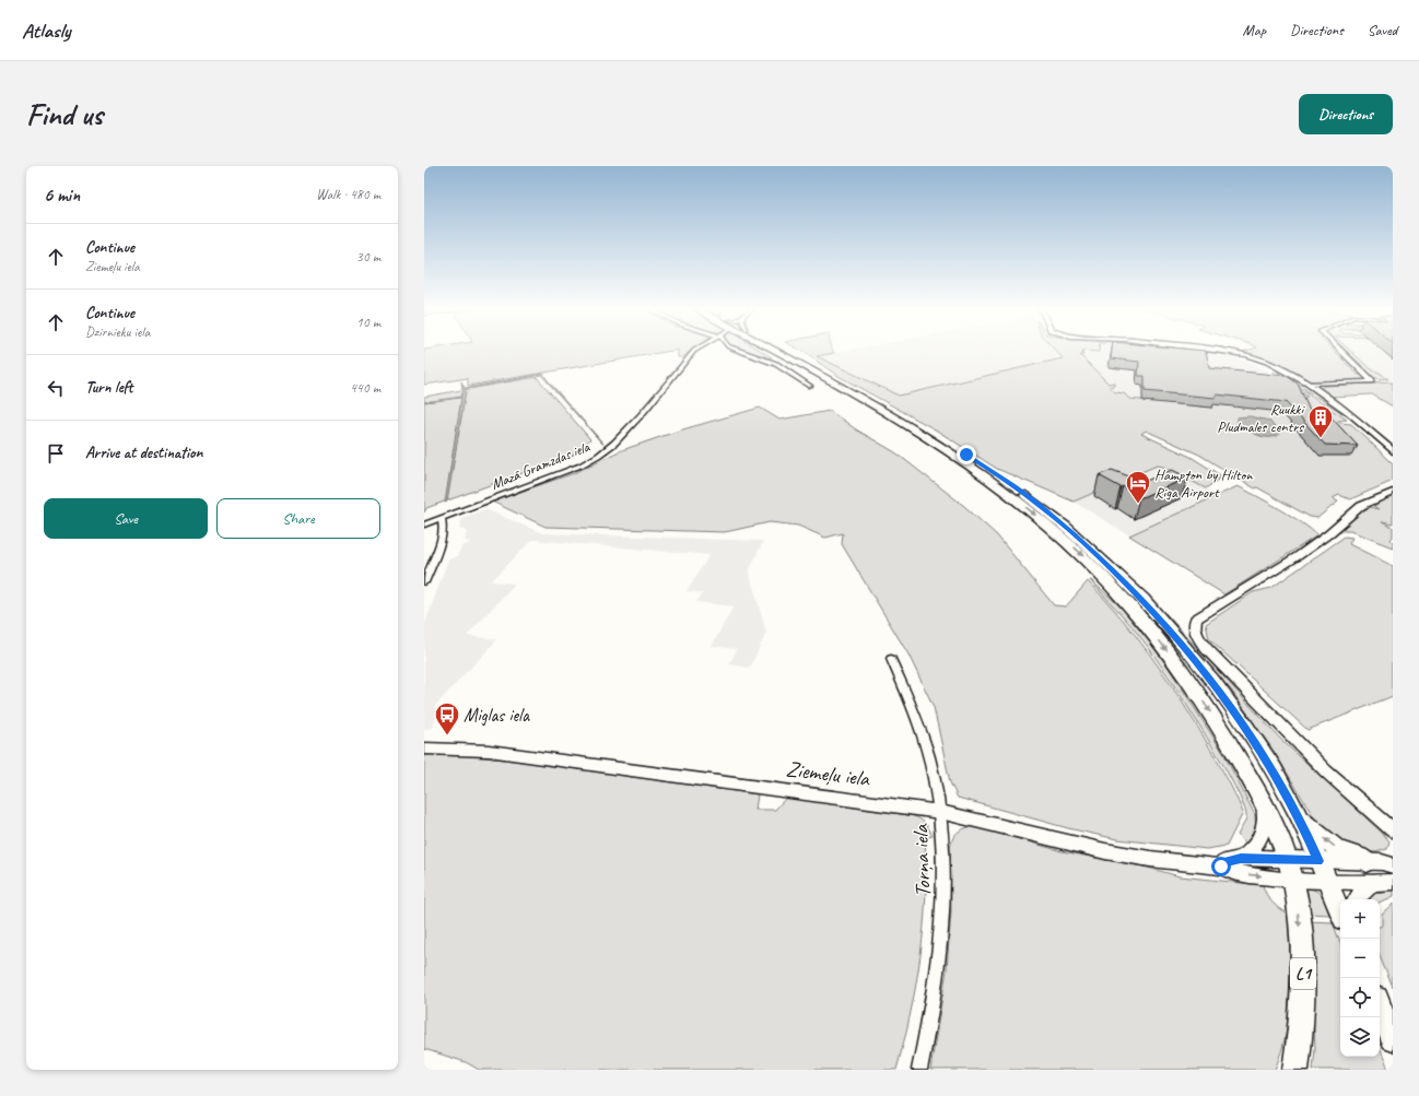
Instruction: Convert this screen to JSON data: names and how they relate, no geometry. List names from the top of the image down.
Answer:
{
  "streets": {
    "main road": ["L1"],
    "street": ["Mazā Gramzdas iela", "Ziemeļu iela", "Torņa iela"]
  },
  "crossings": [
    ["Ziemeļu iela", "Torņa iela"],
    ["Ziemeļu iela", "L1"]
  ],
  "places": {
    "building": ["Ruukki Pludmales centrs"],
    "hotel": ["Hampton by Hilton Riga Airport"],
    "bus stop": ["Miglas iela"]
  },
  "page": {
    "header": "Atlasly",
    "nav": ["Map", "Directions", "Saved"],
    "buttons": [
      "Directions",
      ["Save", "Share"]
    ],
    "title": "Find us",
    "heading": ["6 min", "Walk · 480 m"],
    "list": [
      ["Continue", "Ziemeļu iela", "30 m"],
      ["Continue", "Dzirnieku iela", "10 m"],
      ["Turn left", "440 m"],
      "Arrive at destination"
    ],
    "map_buttons": ["+", "−"]
  }
}
